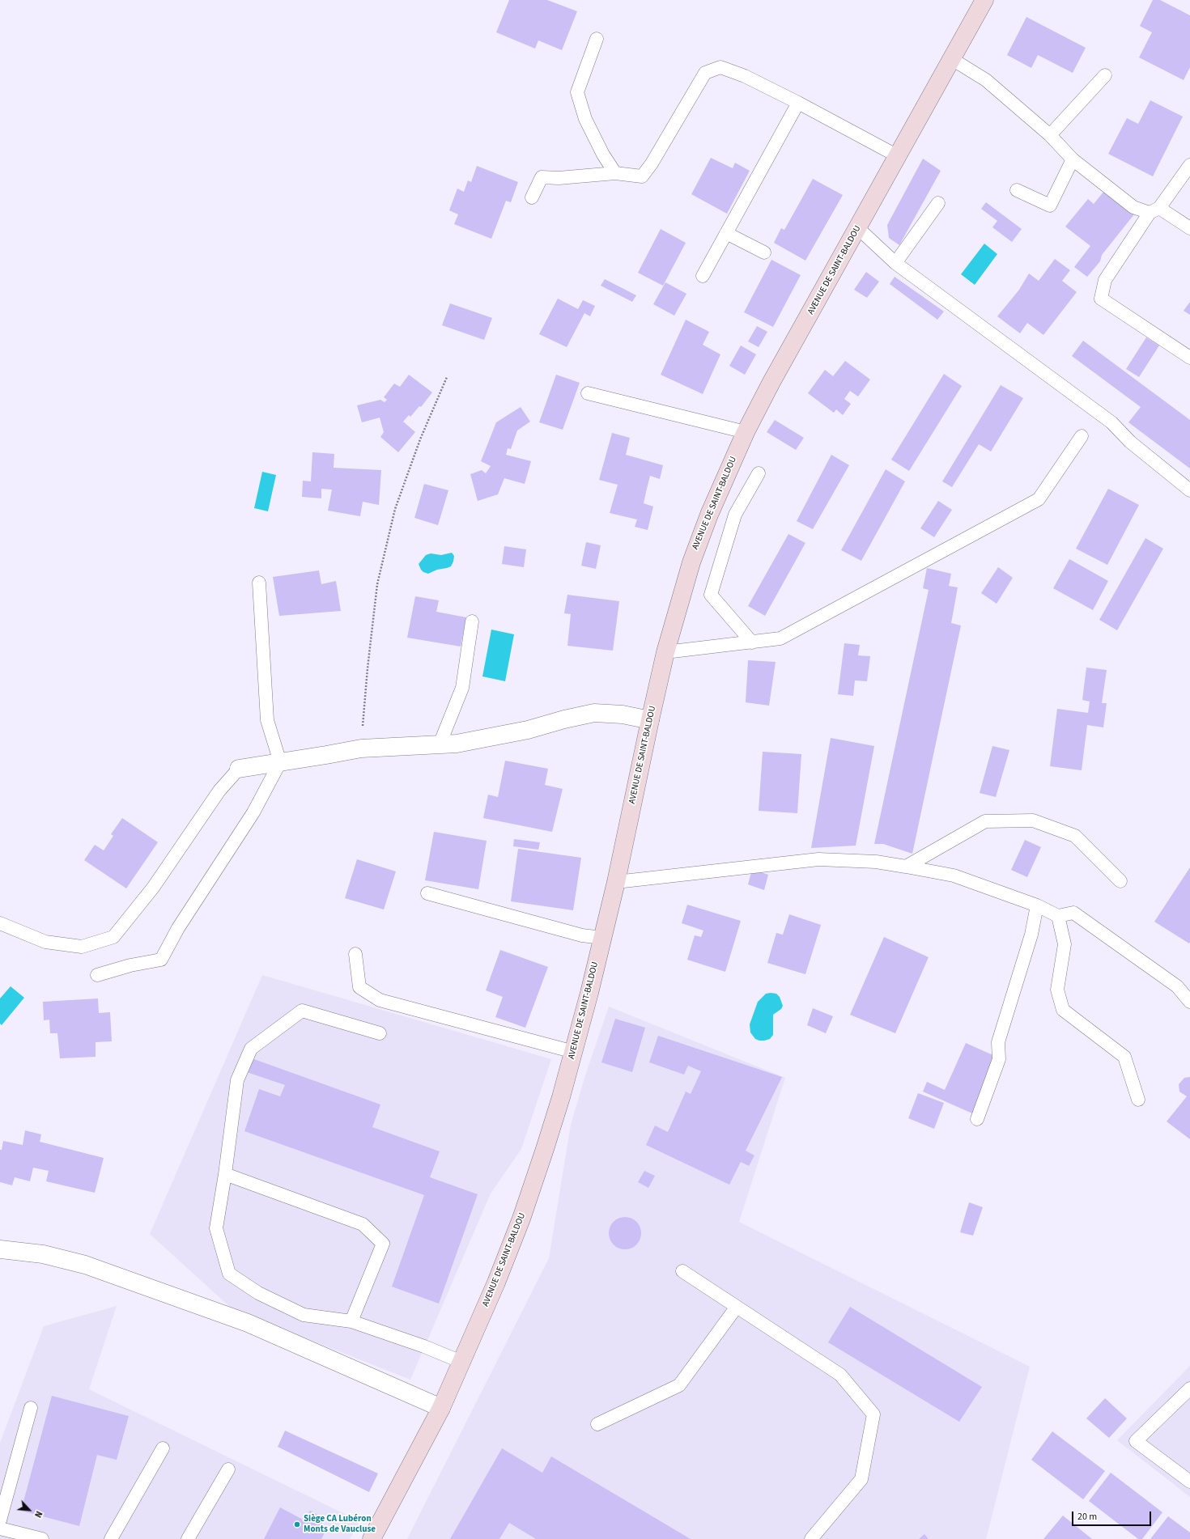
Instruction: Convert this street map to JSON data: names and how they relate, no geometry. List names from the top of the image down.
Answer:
{
  "streets": {
    "street": ["AVENUE DE SAINT-BALDOU"]
  },
  "places": ["Siège CA Lubéron Monts de Vaucluse"],
  "scale_bar": "20 m",
  "north": "bottom right"
}
